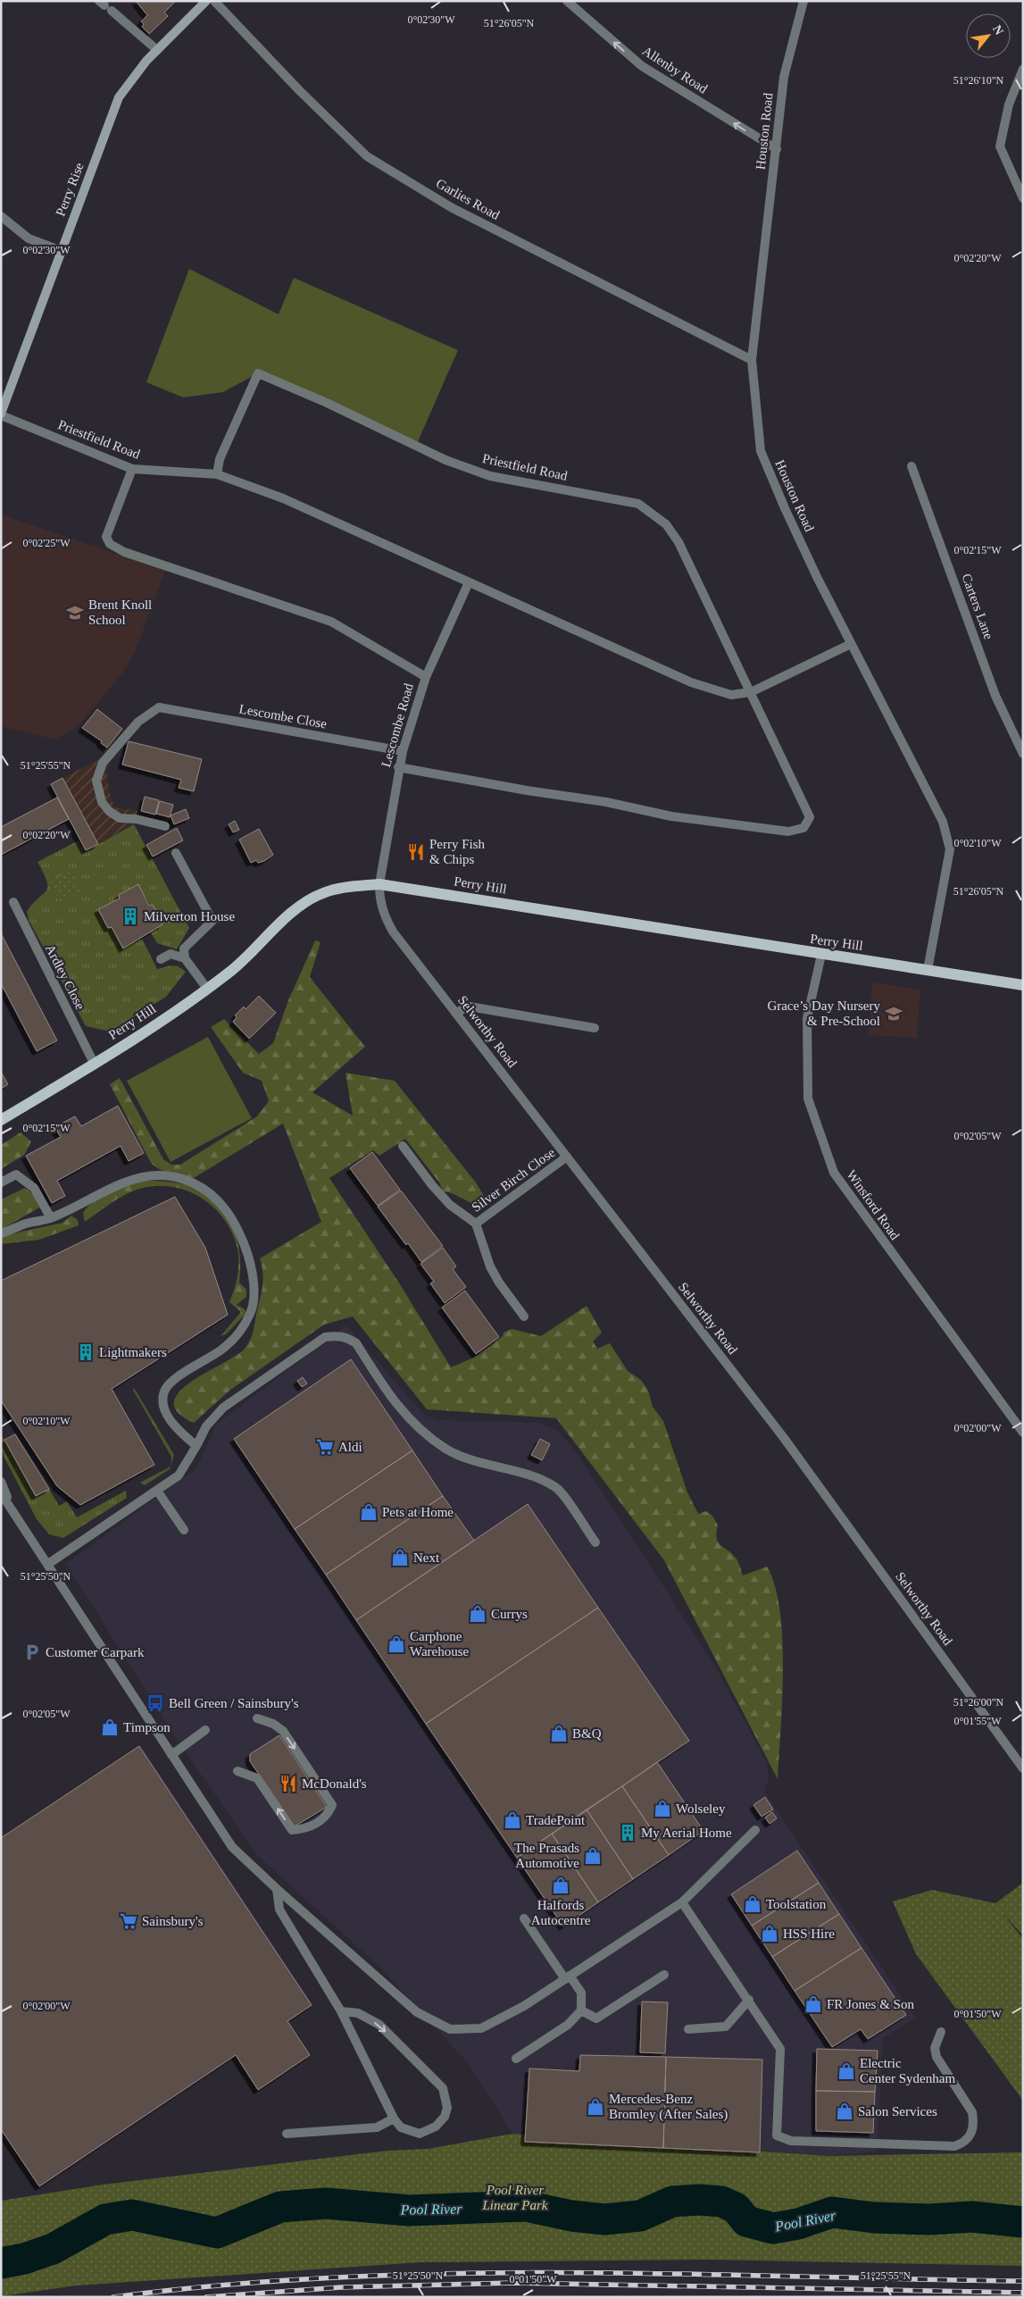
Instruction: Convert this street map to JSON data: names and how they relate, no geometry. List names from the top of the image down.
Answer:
{
  "streets": {
    "main road": ["Perry Rise", "Perry Hill"],
    "street": [
      "Allenby Road",
      "Houston Road",
      "Garlies Road",
      "Priestfield Road",
      "Carters Lane",
      "Lescombe Close",
      "Lescombe Road",
      "Ardley Close",
      "Selworthy Road",
      "Silver Birch Close",
      "Winsford Road"
    ]
  },
  "crossings": [
    ["Allenby Road", "Houston Road"],
    ["Houston Road", "Garlies Road"],
    ["Houston Road", "Priestfield Road"],
    ["Houston Road", "Perry Hill"],
    ["Perry Rise", "Priestfield Road"],
    ["Priestfield Road", "Lescombe Road"],
    ["Lescombe Close", "Lescombe Road"],
    ["Lescombe Road", "Perry Hill"],
    ["Lescombe Road", "Selworthy Road"],
    ["Perry Hill", "Ardley Close"],
    ["Perry Hill", "Selworthy Road"],
    ["Perry Hill", "Winsford Road"],
    ["Selworthy Road", "Silver Birch Close"]
  ],
  "one_way": ["Allenby Road"],
  "water": ["Pool River"],
  "parks": ["Pool River Linear Park"],
  "places": {
    "school or university": ["Brent Knoll School", "Grace’s Day Nursery & Pre-School"],
    "restaurant": ["Perry Fish & Chips", "McDonald's"],
    "building": ["Milverton House", "Lightmakers", "My Aerial Home"],
    "supermarket": ["Aldi", "Sainsbury's"],
    "shop": [
      "Pets at Home",
      "Next",
      "Currys",
      "Carphone Warehouse",
      "Timpson",
      "B&Q",
      "Wolseley",
      "TradePoint",
      "The Prasads Automotive",
      "Halfords Autocentre",
      "Toolstation",
      "HSS Hire",
      "FR Jones & Son",
      "Electric Center Sydenham",
      "Mercedes-Benz Bromley (After Sales)",
      "Salon Services"
    ],
    "parking": ["Customer Carpark"],
    "bus stop": ["Bell Green / Sainsbury's"]
  },
  "north": "top right",
  "coordinates": [
    "0°02'30\"W",
    "51°26'05\"N",
    "51°26'10\"N",
    "0°02'20\"W",
    "0°02'25\"W",
    "0°02'15\"W",
    "51°25'55\"N",
    "0°02'10\"W",
    "0°02'05\"W",
    "0°02'00\"W",
    "51°25'50\"N",
    "51°26'00\"N",
    "0°01'55\"W",
    "0°01'50\"W"
  ]
}
